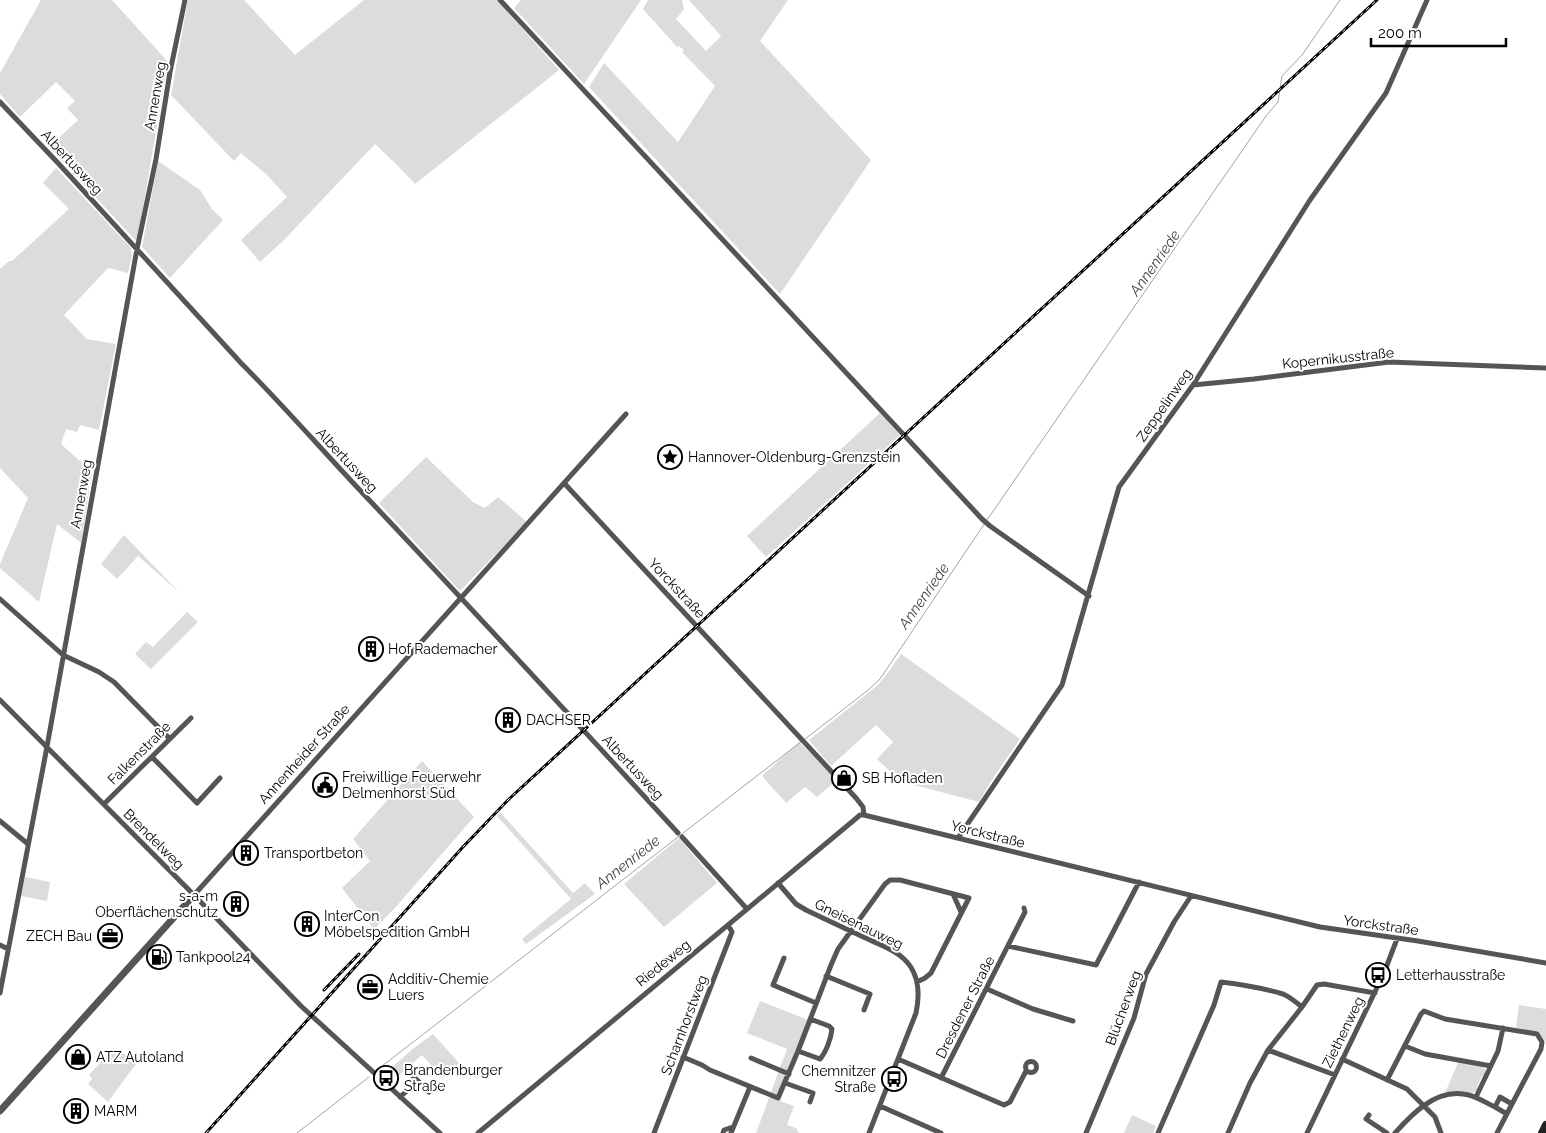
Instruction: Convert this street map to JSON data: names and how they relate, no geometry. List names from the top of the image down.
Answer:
{
  "streets": {
    "street": [
      "Annenweg",
      "Albertusweg",
      "Kopernikusstraße",
      "Zeppelinweg",
      "Yorckstraße",
      "Falkenstraße",
      "Annenheider Straße",
      "Brendelweg",
      "Gneisenauweg",
      "Riedeweg",
      "Dresdener Straße",
      "Blücherweg",
      "Scharnhorstweg",
      "Ziethenweg"
    ]
  },
  "crossings": [
    ["Annenweg", "Albertusweg"],
    ["Annenweg", "Brendelweg"],
    ["Albertusweg", "Annenheider Straße"],
    ["Kopernikusstraße", "Zeppelinweg"],
    ["Zeppelinweg", "Yorckstraße"],
    ["Yorckstraße", "Annenheider Straße"],
    ["Yorckstraße", "Riedeweg"],
    ["Yorckstraße", "Dresdener Straße"],
    ["Yorckstraße", "Blücherweg"],
    ["Yorckstraße", "Ziethenweg"],
    ["Falkenstraße", "Brendelweg"],
    ["Annenheider Straße", "Brendelweg"],
    ["Gneisenauweg", "Riedeweg"],
    ["Riedeweg", "Scharnhorstweg"]
  ],
  "water": ["Annenriede"],
  "places": {
    "place": ["Hannover-Oldenburg-Grenzstein"],
    "building": [
      "Hof Rademacher",
      "DACHSER",
      "Transportbeton",
      "s-a-m Oberflächenschutz",
      "InterCon Möbelspedition GmbH",
      "MARM"
    ],
    "shop": ["SB Hofladen", "ATZ Autoland"],
    "public building": ["Freiwillige Feuerwehr Delmenhorst Süd"],
    "office": ["ZECH Bau", "Additiv-Chemie Luers"],
    "fuel station": ["Tankpool24"],
    "bus stop": ["Letterhausstraße", "Brandenburger Straße", "Chemnitzer Straße"]
  },
  "scale_bar": "200 m"
}
